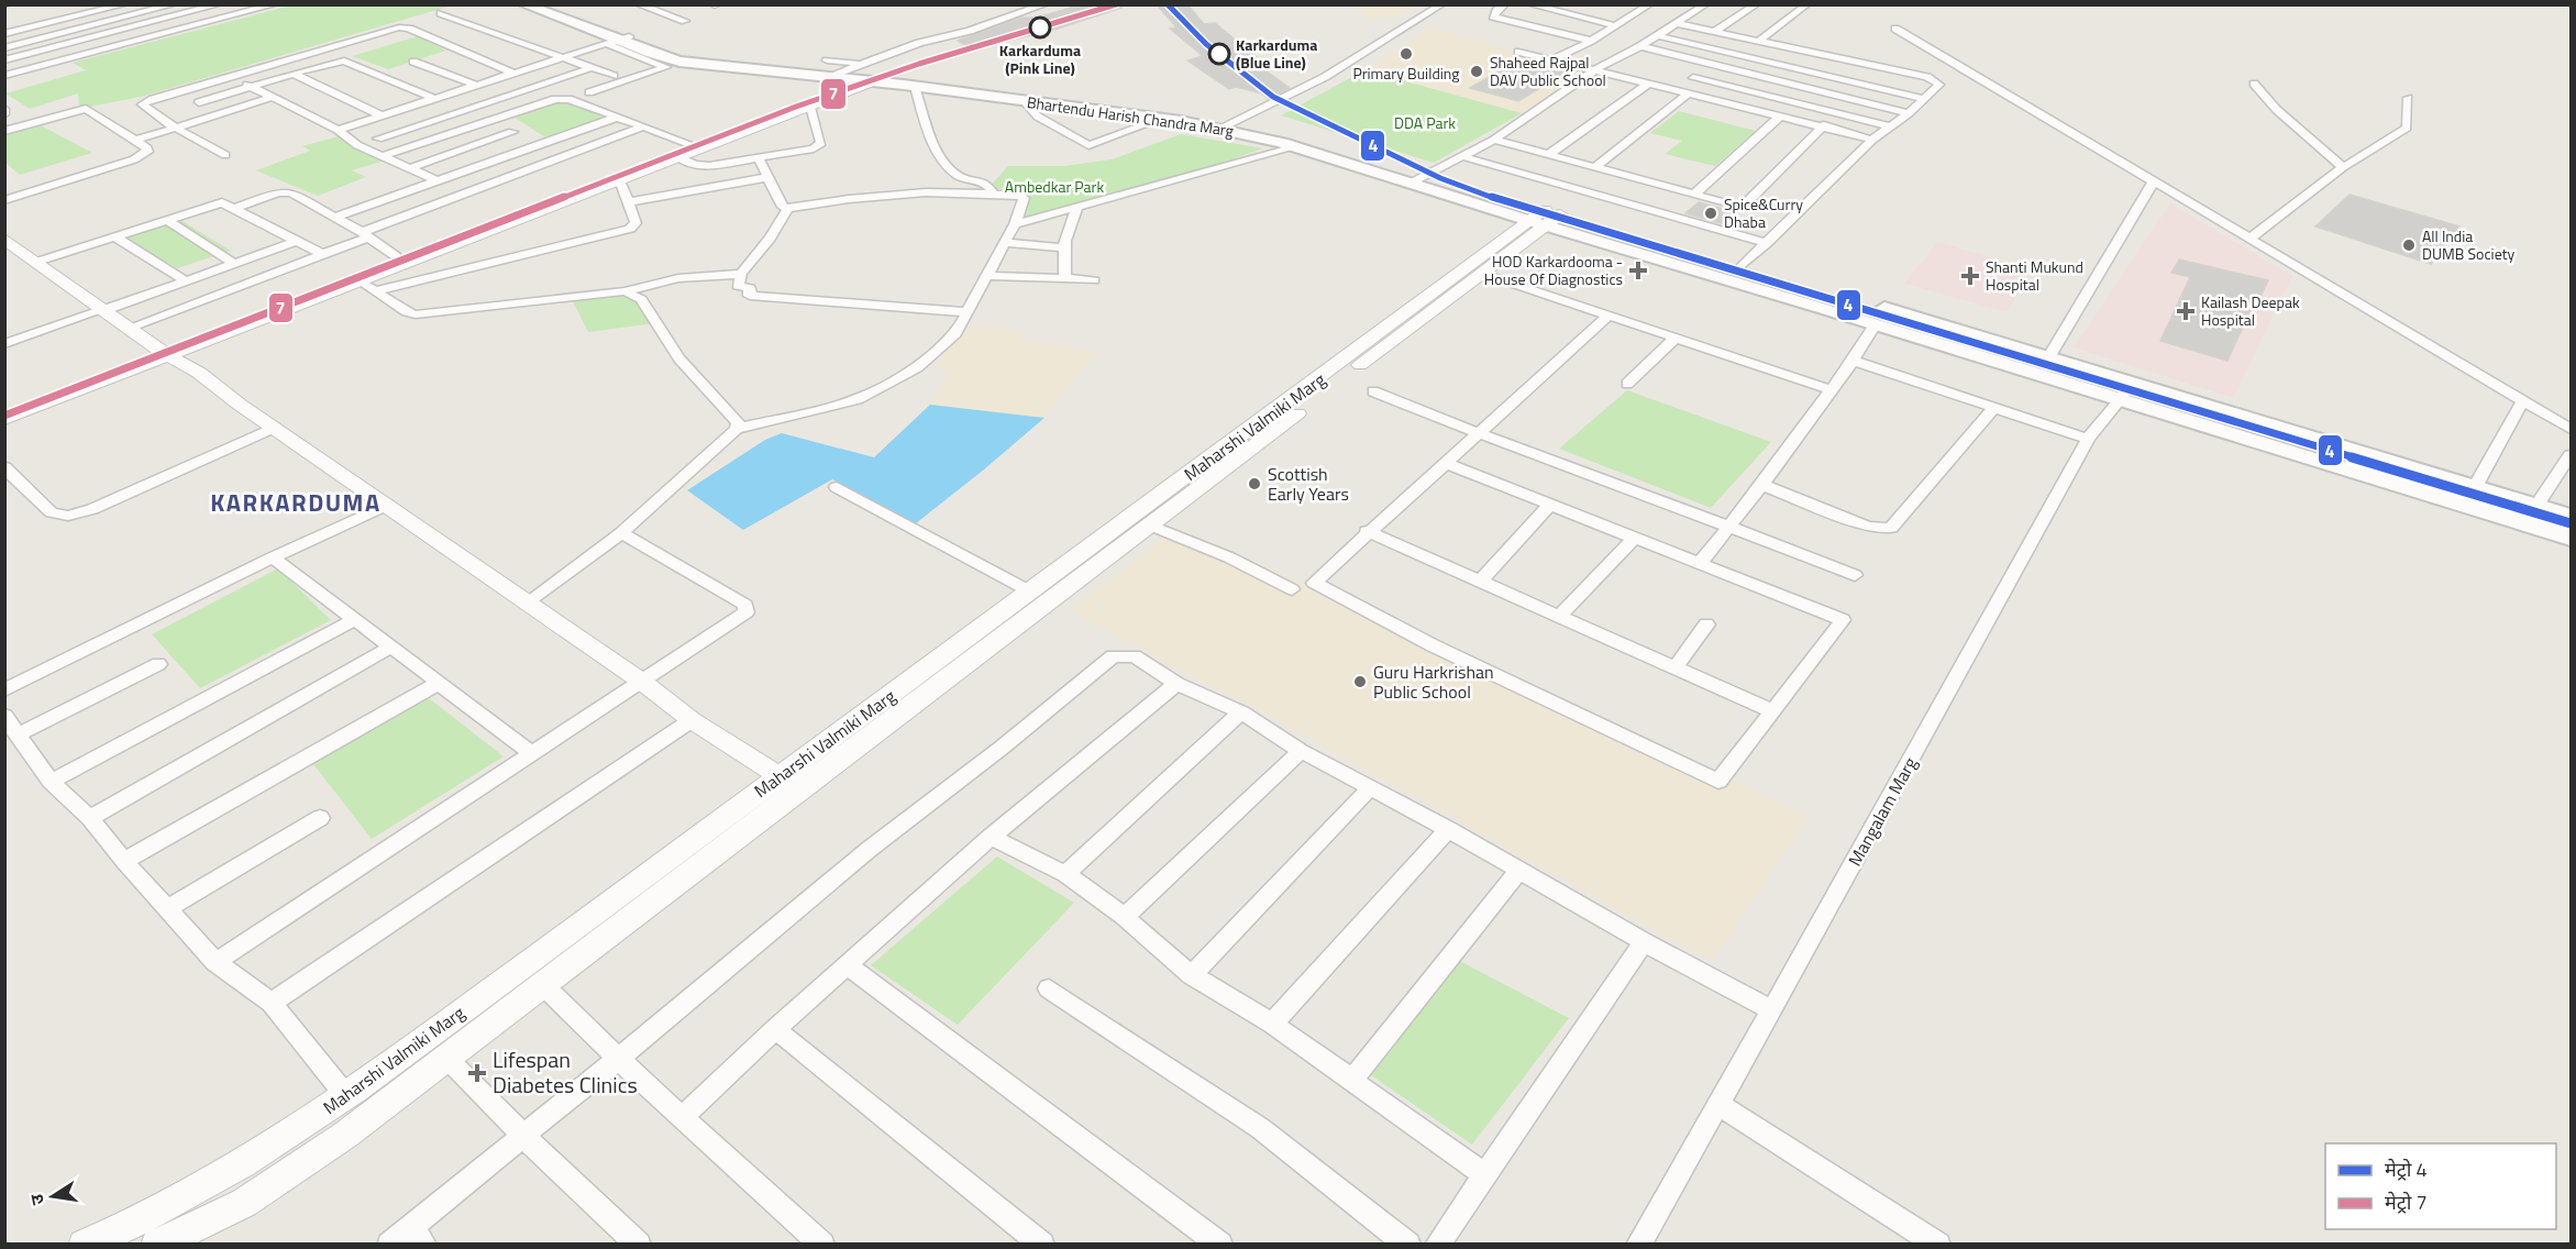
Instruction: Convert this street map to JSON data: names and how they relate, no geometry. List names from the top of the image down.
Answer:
{
  "streets": {
    "main road": ["Bhartendu Harish Chandra Marg"],
    "street": ["Maharshi Valmiki Marg", "Mangalam Marg"]
  },
  "crossings": [
    ["Bhartendu Harish Chandra Marg", "Maharshi Valmiki Marg"],
    ["Bhartendu Harish Chandra Marg", "Mangalam Marg"]
  ],
  "districts": ["KARKARDUMA"],
  "parks": ["DDA Park", "Ambedkar Park"],
  "places": {
    "other": [
      "Karkarduma (Pink Line)",
      "Karkarduma (Blue Line)",
      "Primary Building",
      "Shaheed Rajpal DAV Public School",
      "Spice&Curry Dhaba",
      "All India DUMB Society",
      "Scottish Early Years",
      "Guru Harkrishan Public School"
    ],
    "health": [
      "HOD Karkardooma - House Of Diagnostics",
      "Shanti Mukund Hospital",
      "Kailash Deepak Hospital",
      "Lifespan Diabetes Clinics"
    ]
  },
  "lines": ["metro line 4", "metro line 7"],
  "legend": ["मेट्रो 4", "मेट्रो 7"],
  "north": "left"
}
